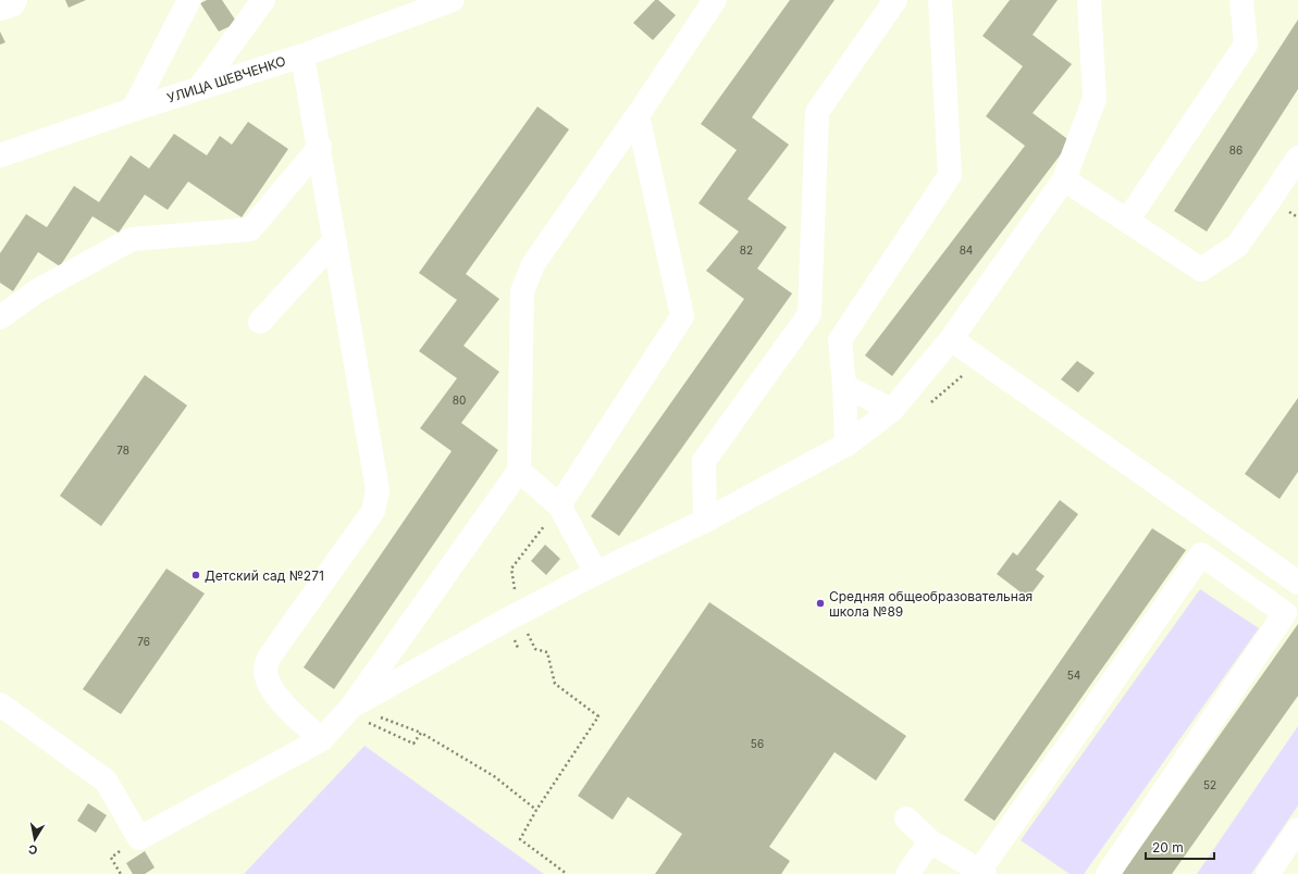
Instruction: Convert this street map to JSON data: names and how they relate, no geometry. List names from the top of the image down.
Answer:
{
  "streets": {
    "street": ["УЛИЦА ШЕВЧЕНКО"]
  },
  "places": ["Детский сад №271", "Средняя общеобразовательная школа №89"],
  "house_numbers": [
    "86",
    "82",
    "84",
    "80",
    "78",
    "76",
    "54",
    "56",
    "52"
  ],
  "scale_bar": "20 m",
  "north": "bottom"
}
